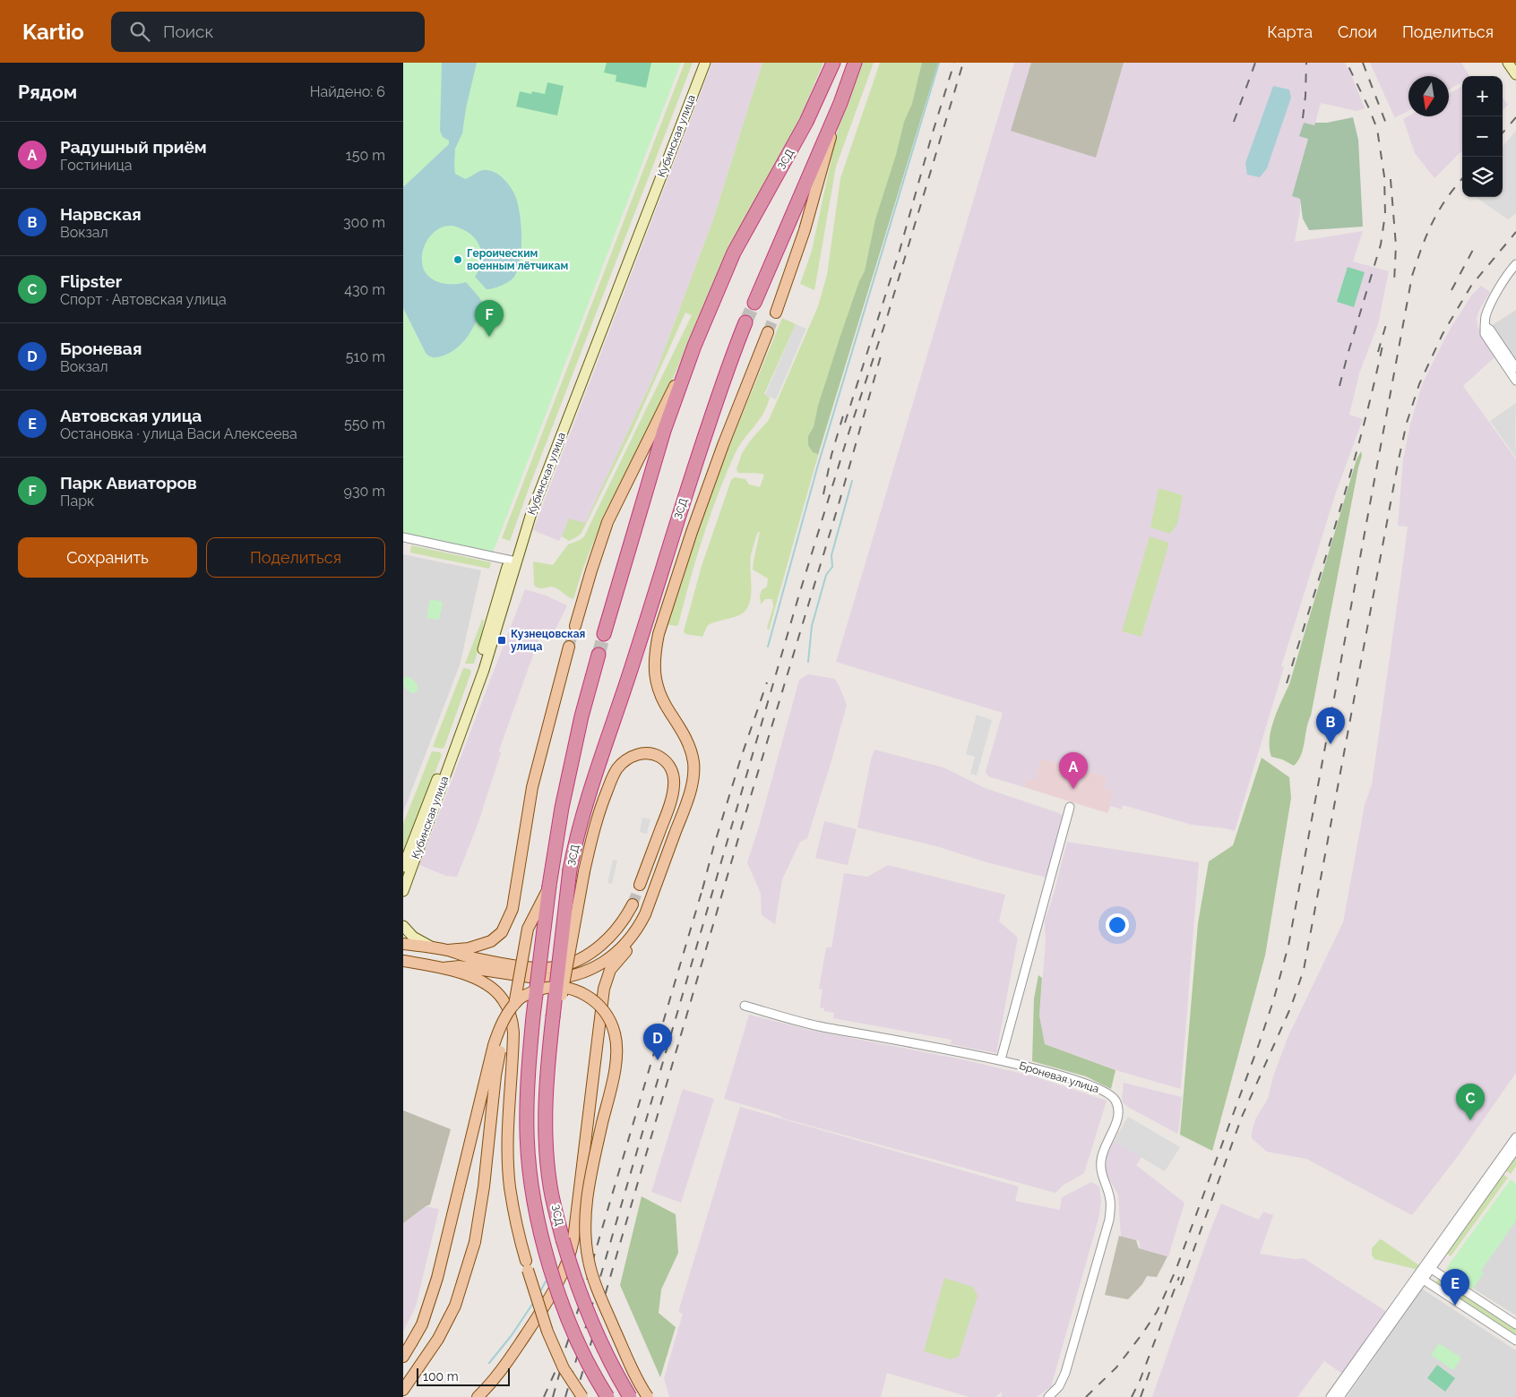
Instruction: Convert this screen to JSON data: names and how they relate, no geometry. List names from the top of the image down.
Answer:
{
  "streets": {
    "highway": ["ЗСД"],
    "main road": ["Кубинская улица"],
    "street": ["Броневая улица"]
  },
  "places": {
    "other": ["Героическим военным лётчикам"],
    "transit": ["Кузнецовская улица"]
  },
  "scale_bar": "100 m",
  "north": "bottom",
  "page": {
    "header": "Kartio",
    "search": "Поиск",
    "nav": ["Карта", "Слои", "Поделиться"],
    "heading": ["Рядом", "Найдено: 6"],
    "map_buttons": ["+", "−"],
    "list": [
      {
        "mark": "A",
        "name": "Радушный приём",
        "note": "Гостиница",
        "value": "150 m"
      },
      {
        "mark": "B",
        "name": "Нарвская",
        "note": "Вокзал",
        "value": "300 m"
      },
      {
        "mark": "C",
        "name": "Flipster",
        "note": "Спорт · Автовская улица",
        "value": "430 m"
      },
      {
        "mark": "D",
        "name": "Броневая",
        "note": "Вокзал",
        "value": "510 m"
      },
      {
        "mark": "E",
        "name": "Автовская улица",
        "note": "Остановка · улица Васи Алексеева",
        "value": "550 m"
      },
      {
        "mark": "F",
        "name": "Парк Авиаторов",
        "note": "Парк",
        "value": "930 m"
      }
    ],
    "pins": [
      "F",
      "B",
      "A",
      "D",
      "C",
      "E"
    ],
    "buttons": ["Сохранить", "Поделиться"],
    "scale": "100 m"
  }
}
